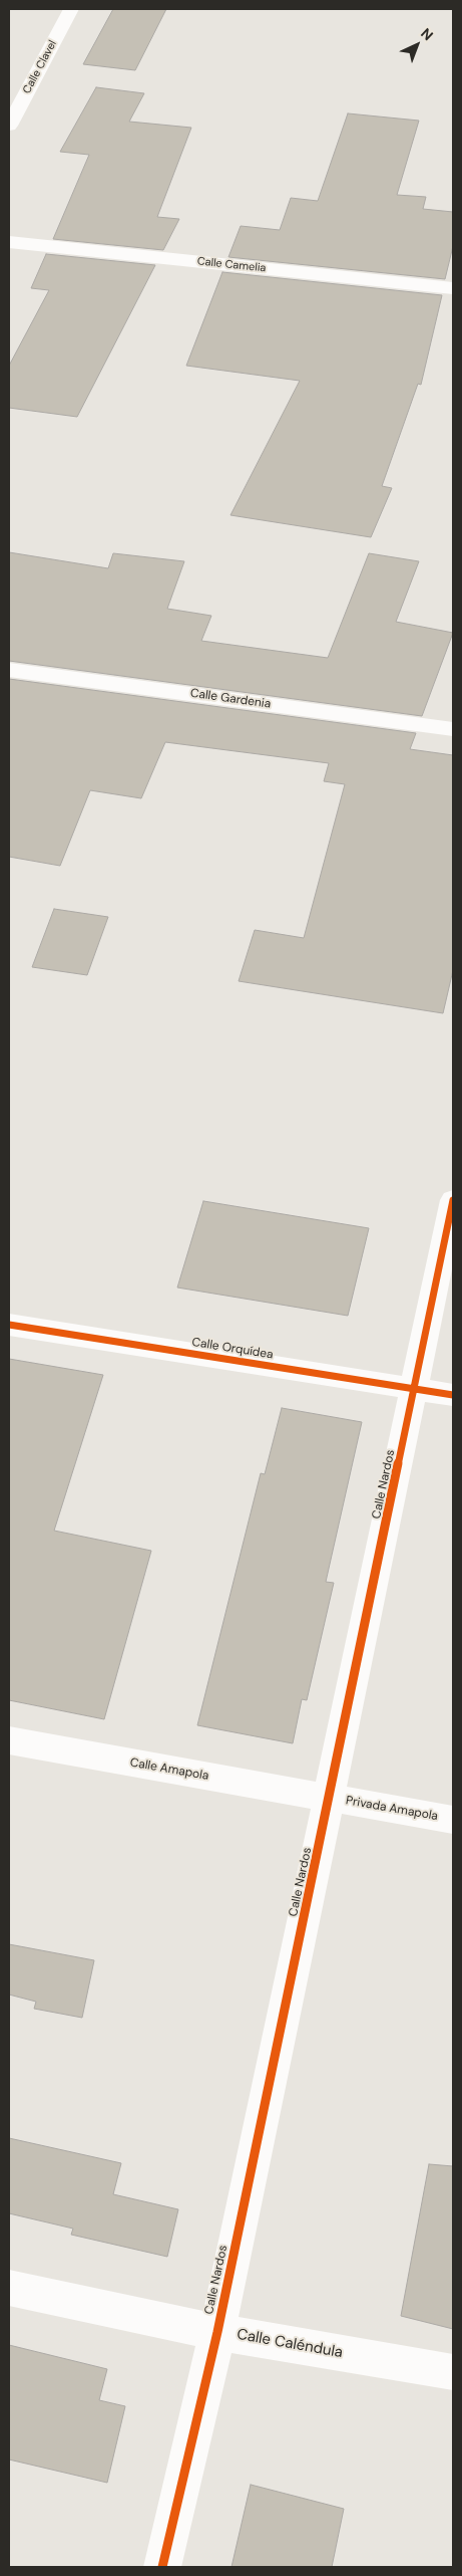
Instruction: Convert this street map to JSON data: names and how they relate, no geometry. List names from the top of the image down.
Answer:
{
  "streets": {
    "street": [
      "Calle Clavel",
      "Calle Camelia",
      "Calle Gardenia",
      "Calle Orquídea",
      "Calle Nardos",
      "Calle Amapola",
      "Privada Amapola",
      "Calle Caléndula"
    ]
  },
  "crossings": [
    ["Calle Orquídea", "Calle Nardos"],
    ["Calle Nardos", "Calle Amapola"],
    ["Calle Nardos", "Privada Amapola"],
    ["Calle Nardos", "Calle Caléndula"],
    ["Calle Amapola", "Privada Amapola"]
  ],
  "north": "top right"
}
